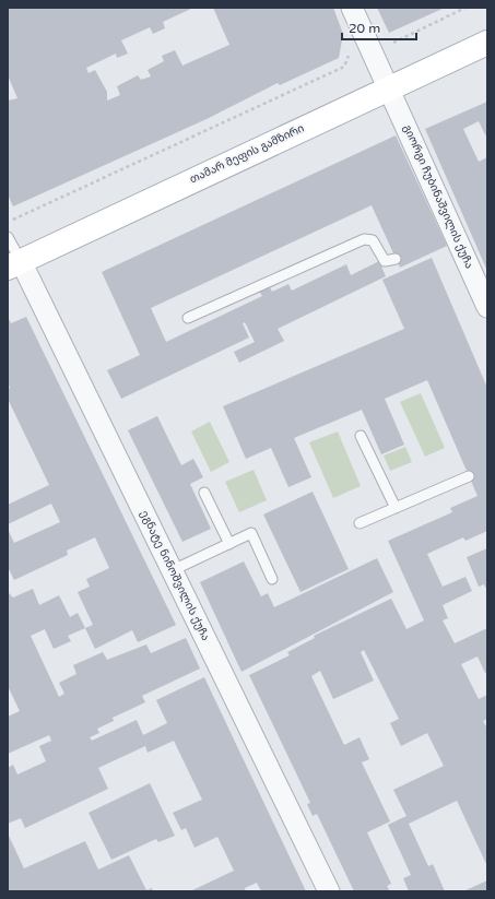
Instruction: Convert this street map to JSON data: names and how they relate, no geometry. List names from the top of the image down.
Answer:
{
  "streets": {
    "main road": ["თამარ მეფის გამზირი"],
    "street": ["გიორგი ჩუბინაშვილის ქუჩა", "ეგნატე ნინოშვილის ქუჩა"]
  },
  "crossings": [
    ["თამარ მეფის გამზირი", "გიორგი ჩუბინაშვილის ქუჩა"],
    ["თამარ მეფის გამზირი", "ეგნატე ნინოშვილის ქუჩა"]
  ],
  "scale_bar": "20 m"
}
